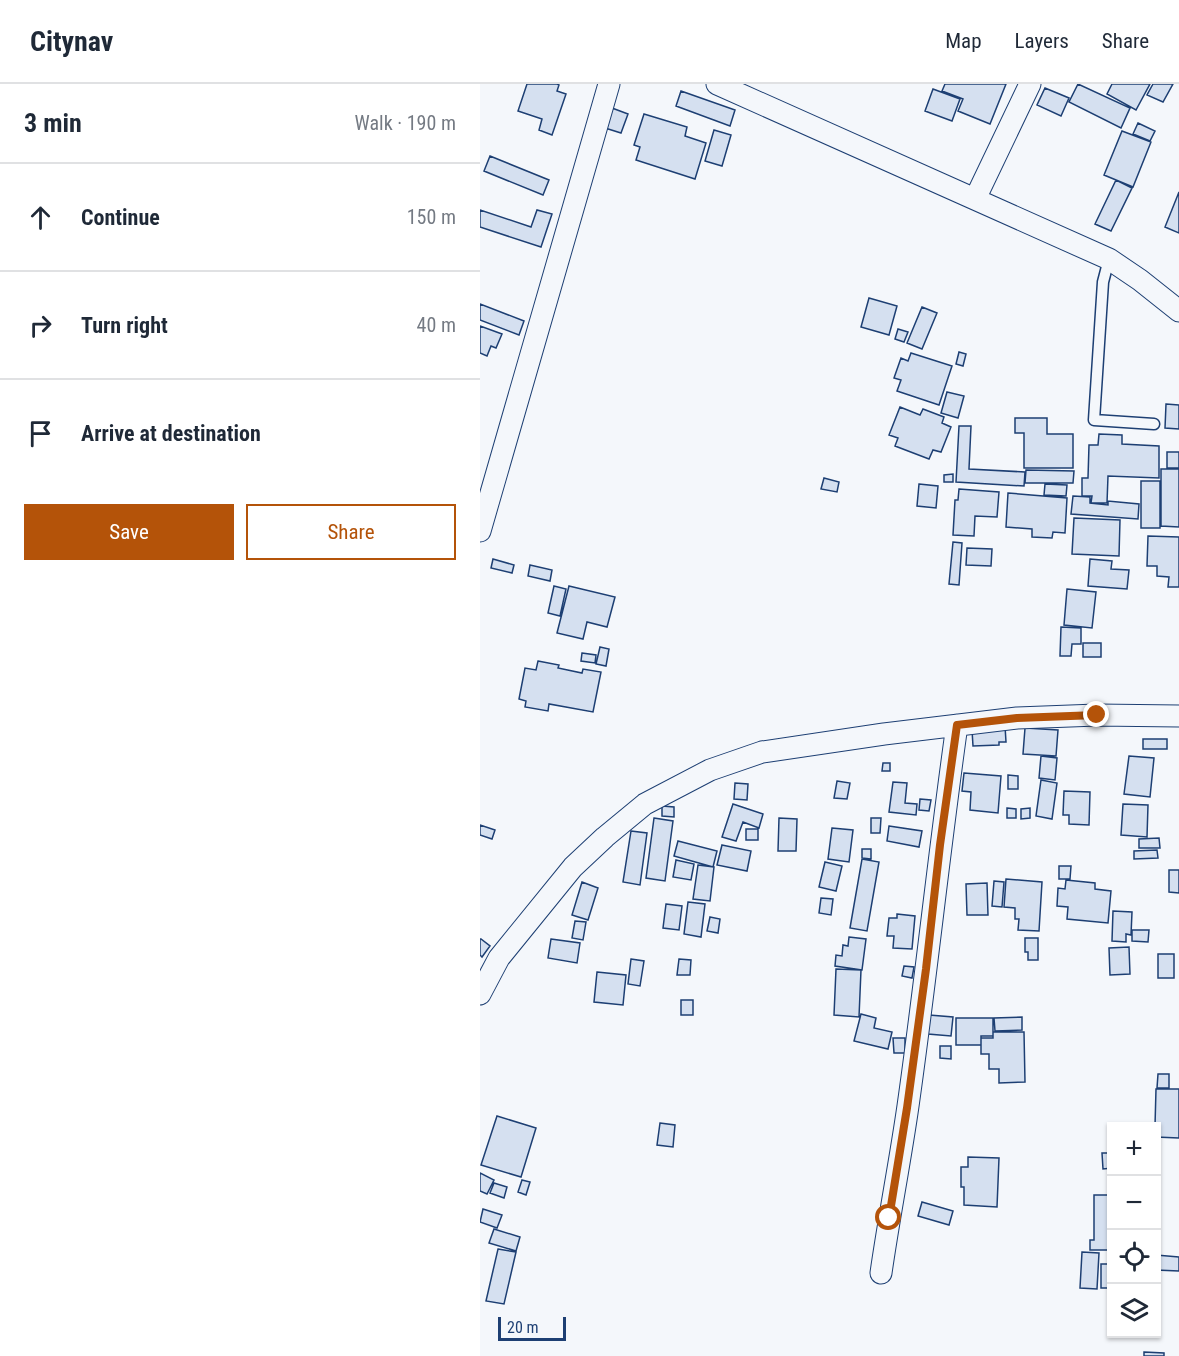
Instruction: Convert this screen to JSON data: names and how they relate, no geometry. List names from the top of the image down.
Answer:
{
  "scale_bar": "20 m",
  "page": {
    "header": "Citynav",
    "nav": ["Map", "Layers", "Share"],
    "heading": ["3 min", "Walk · 190 m"],
    "list": [
      ["Continue", "150 m"],
      ["Turn right", "40 m"],
      "Arrive at destination"
    ],
    "buttons": ["Save", "Share"],
    "map_buttons": ["+", "−"],
    "scale": "20 m"
  }
}
